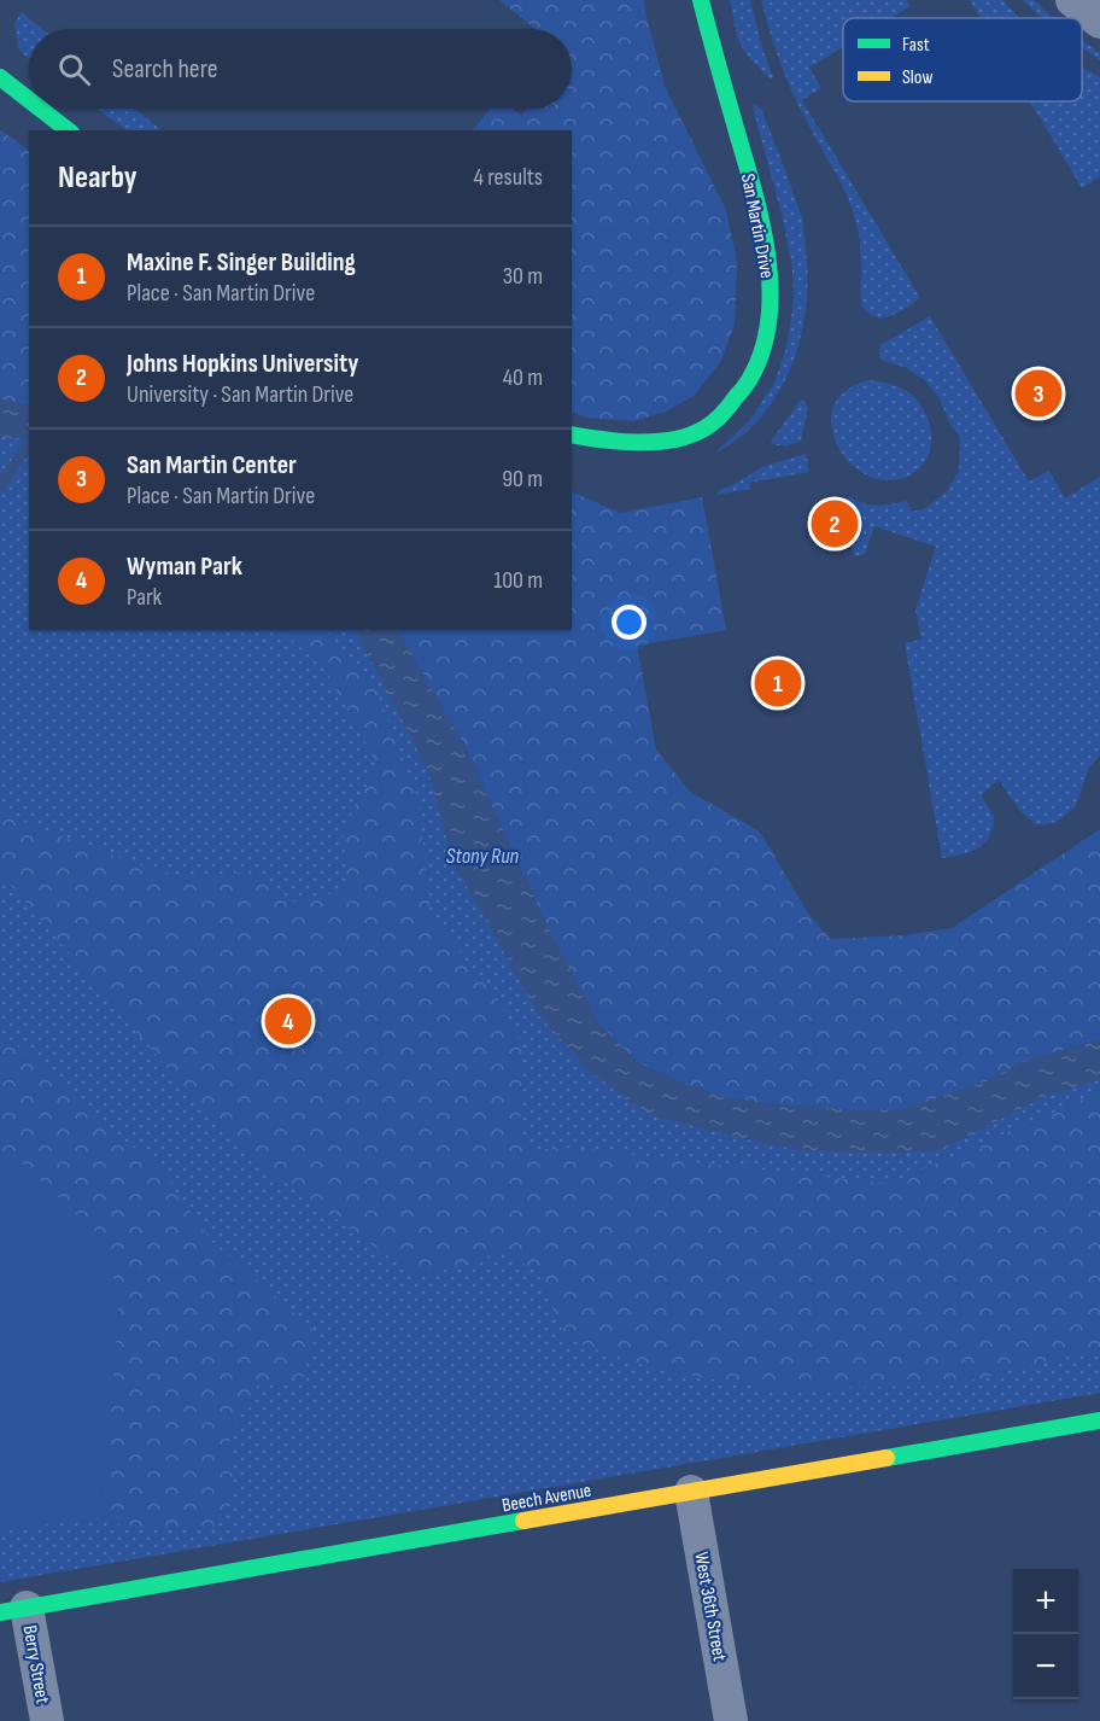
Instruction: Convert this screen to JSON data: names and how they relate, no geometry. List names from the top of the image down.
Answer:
{
  "streets": {
    "street": [
      "San Martin Drive",
      "Beech Avenue",
      "West 36th Street",
      "Berry Street"
    ]
  },
  "crossings": [
    ["Beech Avenue", "West 36th Street"],
    ["Beech Avenue", "Berry Street"]
  ],
  "water": ["Stony Run"],
  "legend": ["Fast", "Slow"],
  "page": {
    "search": "Search here",
    "heading": ["Nearby", "4 results"],
    "list": [
      {
        "mark": "1",
        "name": "Maxine F. Singer Building",
        "note": "Place · San Martin Drive",
        "value": "30 m"
      },
      {
        "mark": "2",
        "name": "Johns Hopkins University",
        "note": "University · San Martin Drive",
        "value": "40 m"
      },
      {
        "mark": "3",
        "name": "San Martin Center",
        "note": "Place · San Martin Drive",
        "value": "90 m"
      },
      {
        "mark": "4",
        "name": "Wyman Park",
        "note": "Park",
        "value": "100 m"
      }
    ],
    "pins": [
      "3",
      "2",
      "1",
      "4"
    ],
    "map_buttons": ["+", "−"]
  }
}
